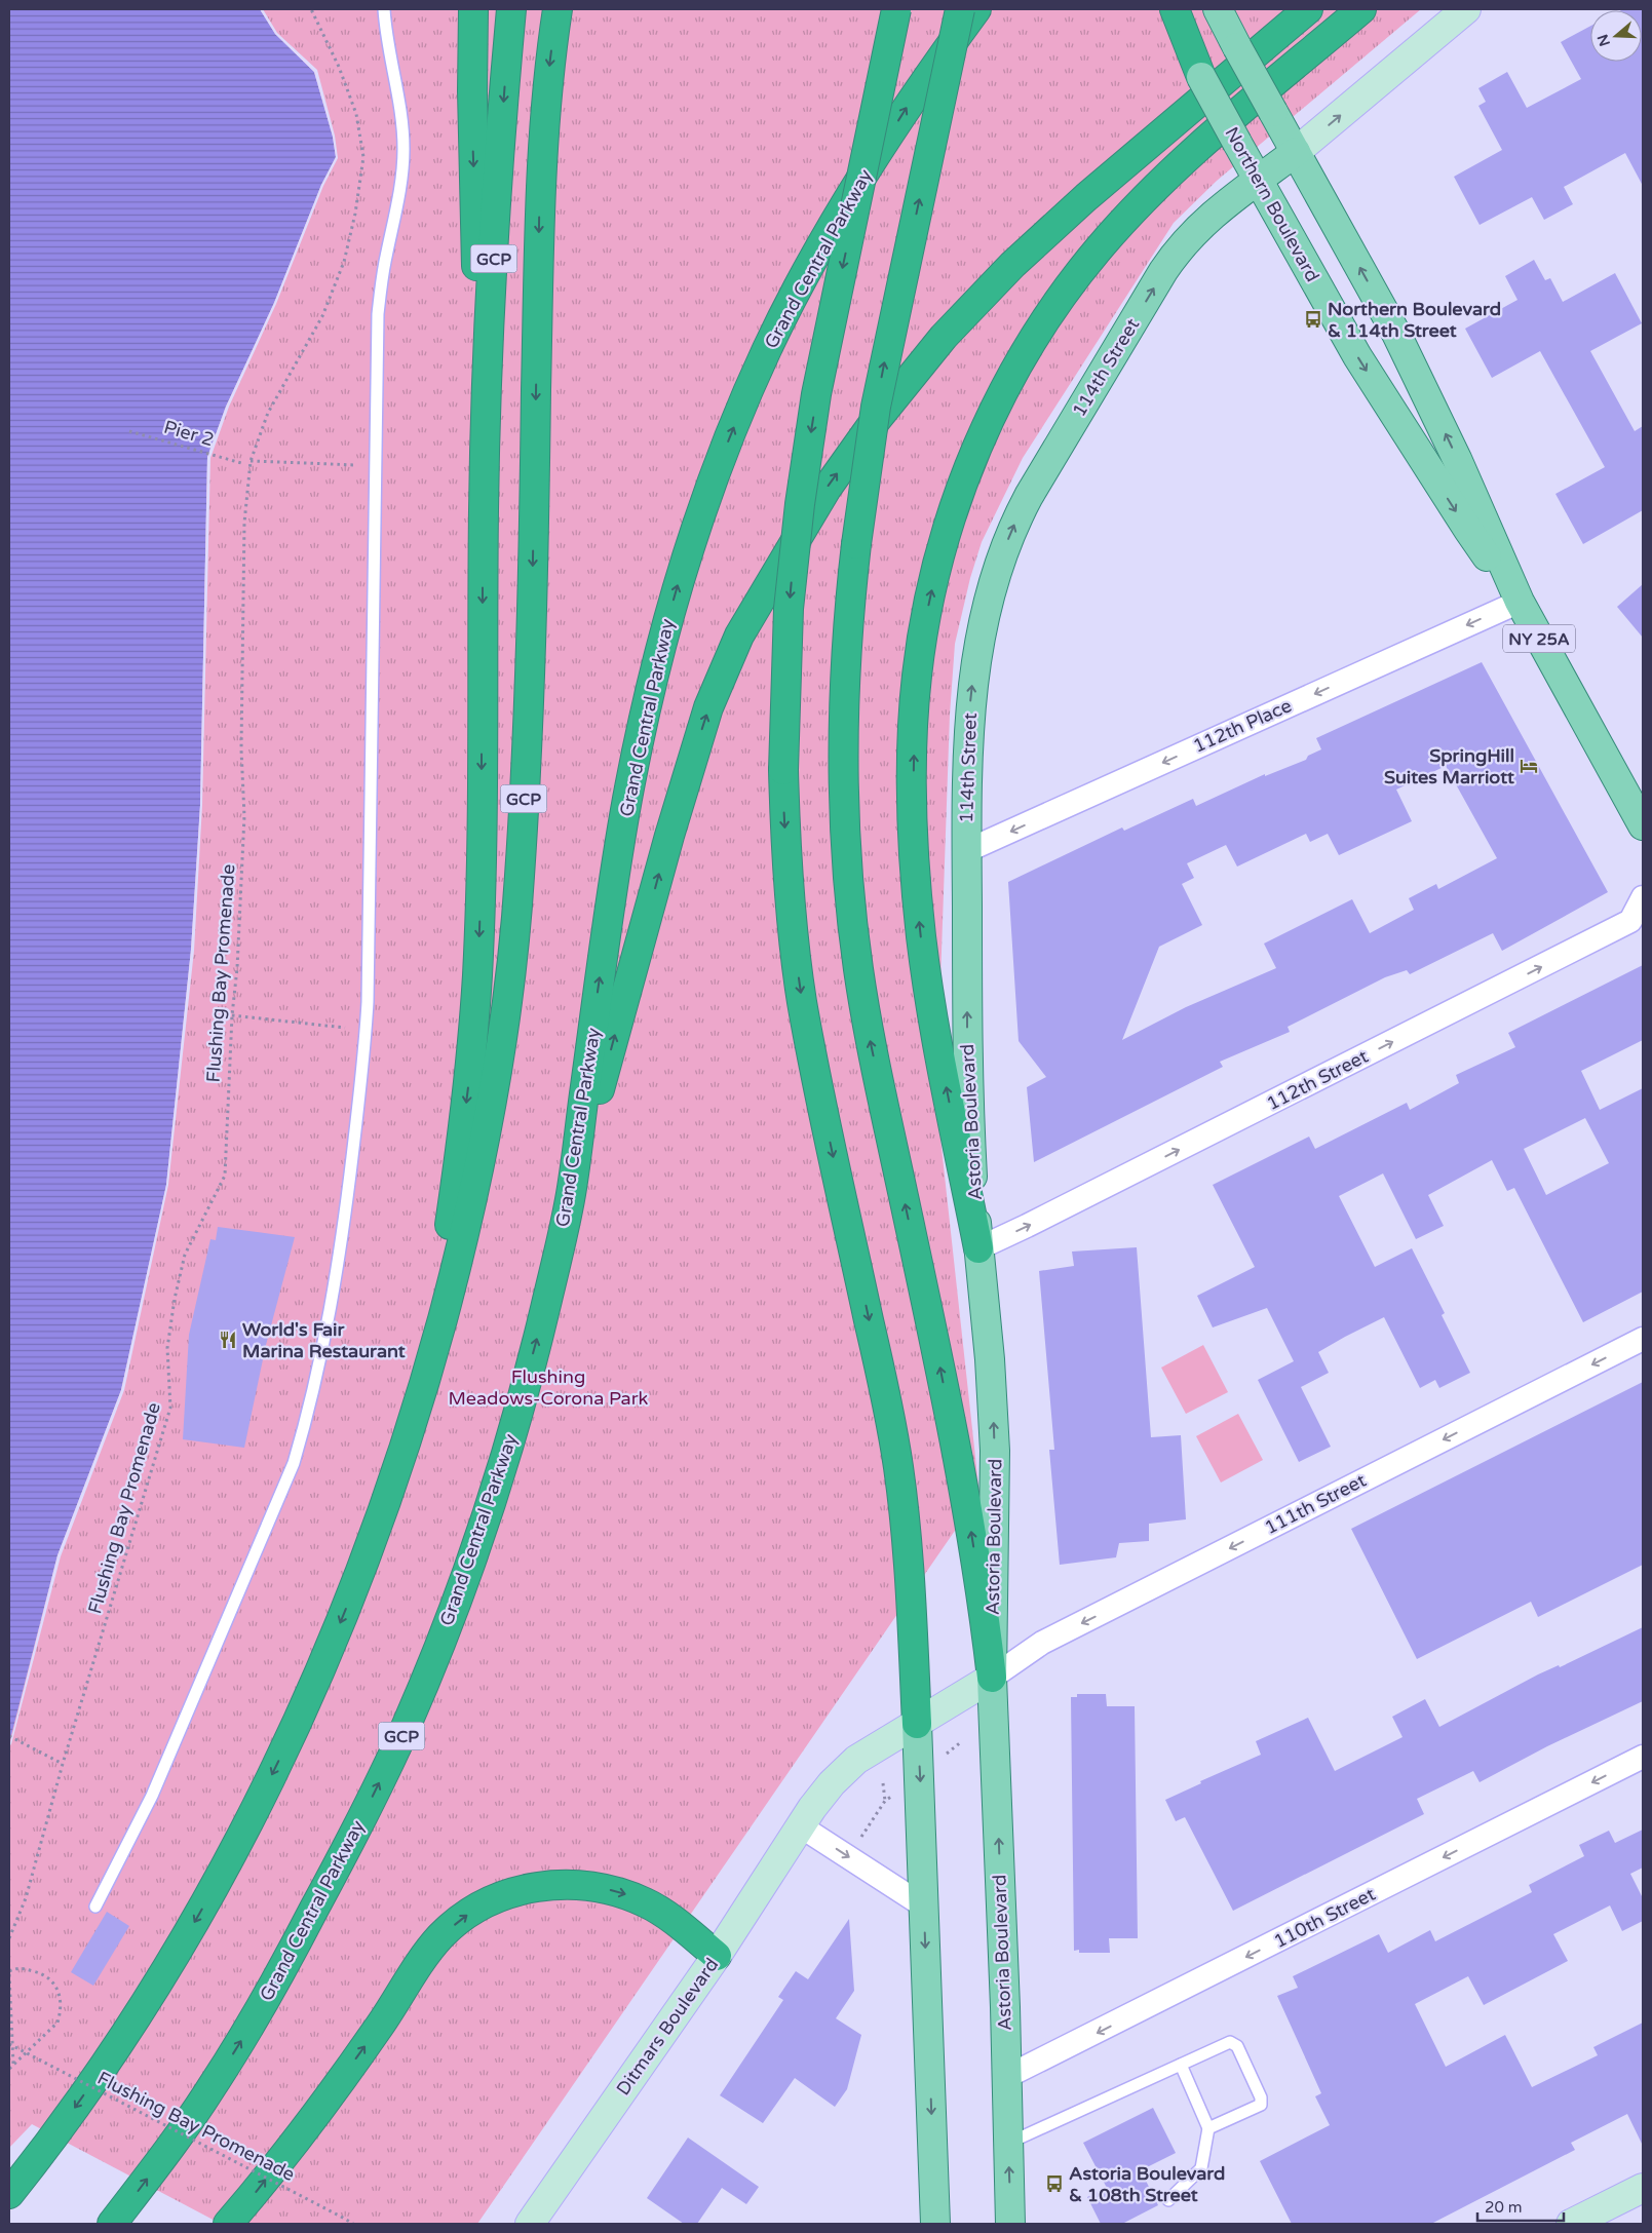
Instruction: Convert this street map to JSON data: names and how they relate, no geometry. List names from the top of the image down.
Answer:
{
  "streets": {
    "highway": ["GCP", "Grand Central Parkway"],
    "main road": [
      "Northern Boulevard",
      "114th Street",
      "NY 25A",
      "Astoria Boulevard"
    ],
    "street": [
      "112th Place",
      "112th Street",
      "111th Street",
      "110th Street",
      "Ditmars Boulevard"
    ],
    "path": ["Pier 2", "Flushing Bay Promenade"]
  },
  "crossings": [
    ["Northern Boulevard", "114th Street"],
    ["Northern Boulevard", "112th Place"],
    ["114th Street", "112th Place"],
    ["114th Street", "Astoria Boulevard"],
    ["112th Place", "Astoria Boulevard"],
    ["112th Street", "Astoria Boulevard"],
    ["Astoria Boulevard", "111th Street"],
    ["Astoria Boulevard", "110th Street"],
    ["Astoria Boulevard", "Ditmars Boulevard"],
    ["111th Street", "Ditmars Boulevard"]
  ],
  "one_way": [
    "114th Street",
    "112th Place",
    "112th Street",
    "111th Street",
    "110th Street"
  ],
  "parks": ["Flushing Meadows-Corona Park"],
  "places": {
    "bus stop": ["Northern Boulevard & 114th Street", "Astoria Boulevard & 108th Street"],
    "hotel": ["SpringHill Suites Marriott"],
    "restaurant": ["World's Fair Marina Restaurant"]
  },
  "scale_bar": "20 m",
  "north": "left"
}
